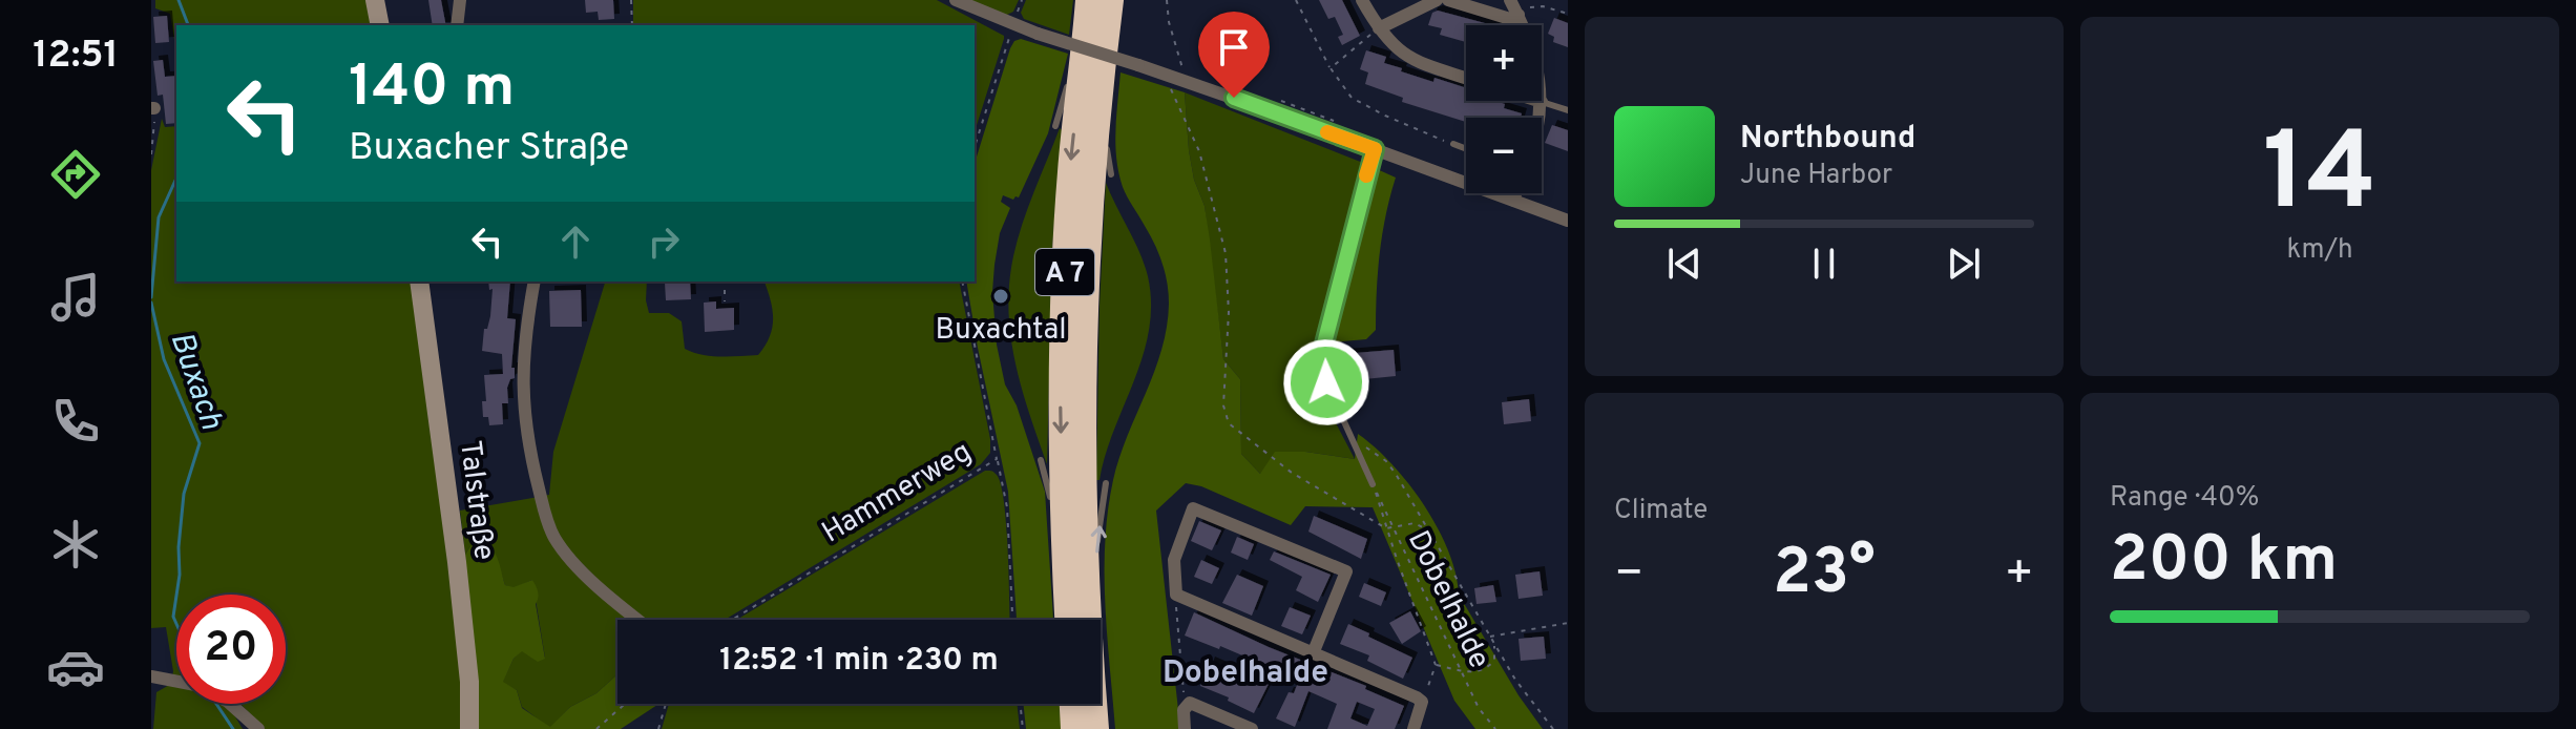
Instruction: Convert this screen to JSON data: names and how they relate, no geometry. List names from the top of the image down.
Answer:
{
  "streets": {
    "highway": ["A 7"],
    "street": ["Talstraße"],
    "path": ["Hammerweg", "Dobelhalde"]
  },
  "districts": ["Dobelhalde"],
  "water": ["Buxach"],
  "places": ["Buxachtal"],
  "page": {
    "tabs": "12:51",
    "tile": [
      ["14", "km/h"],
      "Climate",
      ["Range · 40%", "200 km"]
    ],
    "map_buttons": ["+", "−"],
    "turn": ["140 m", "Buxacher Straße"],
    "song": ["Northbound", "June Harbor"],
    "heat": ["−", "23°", "+"],
    "limit": "20",
    "trip": "12:52 · 1 min · 230 m"
  }
}
